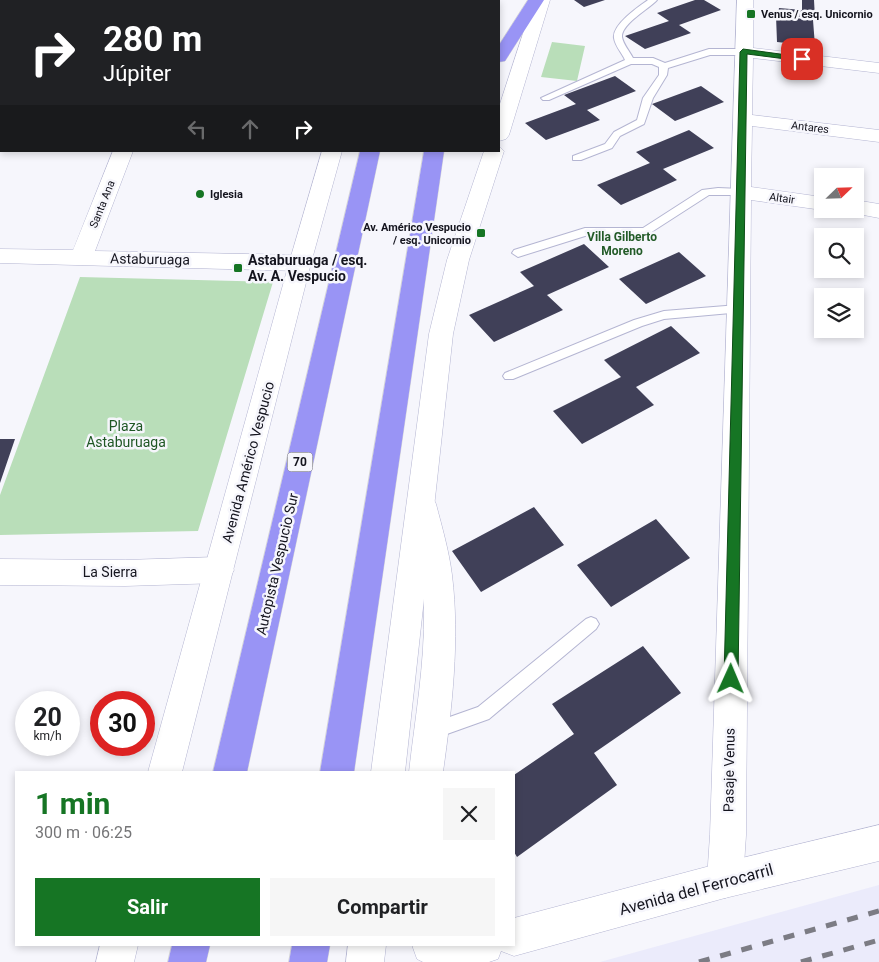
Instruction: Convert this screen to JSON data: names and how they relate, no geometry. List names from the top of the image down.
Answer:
{
  "streets": {
    "highway": ["70", "Autopista Vespucio Sur"],
    "street": [
      "Antares",
      "Altair",
      "Santa Ana",
      "Astaburuaga",
      "Avenida Américo Vespucio",
      "La Sierra",
      "Pasaje Venus",
      "Avenida del Ferrocarril"
    ]
  },
  "crossings": [
    ["Antares", "Pasaje Venus"],
    ["Altair", "Pasaje Venus"],
    ["Santa Ana", "Astaburuaga"],
    ["Astaburuaga", "Avenida Américo Vespucio"],
    ["Avenida Américo Vespucio", "La Sierra"],
    ["Pasaje Venus", "Avenida del Ferrocarril"]
  ],
  "districts": ["Villa Gilberto Moreno"],
  "parks": ["Plaza Astaburuaga"],
  "places": {
    "transit": ["Venus / esq. Unicornio", "Av. Américo Vespucio / esq. Unicornio", "Astaburuaga / esq. Av. A. Vespucio"],
    "other": ["Iglesia"]
  },
  "north": "top right",
  "page": {
    "turn": ["280 m", "Júpiter"],
    "speed": "20 km/h",
    "limit": "30",
    "heading": ["1 min", "300 m · 06:25"],
    "buttons": ["Salir", "Compartir"]
  }
}
